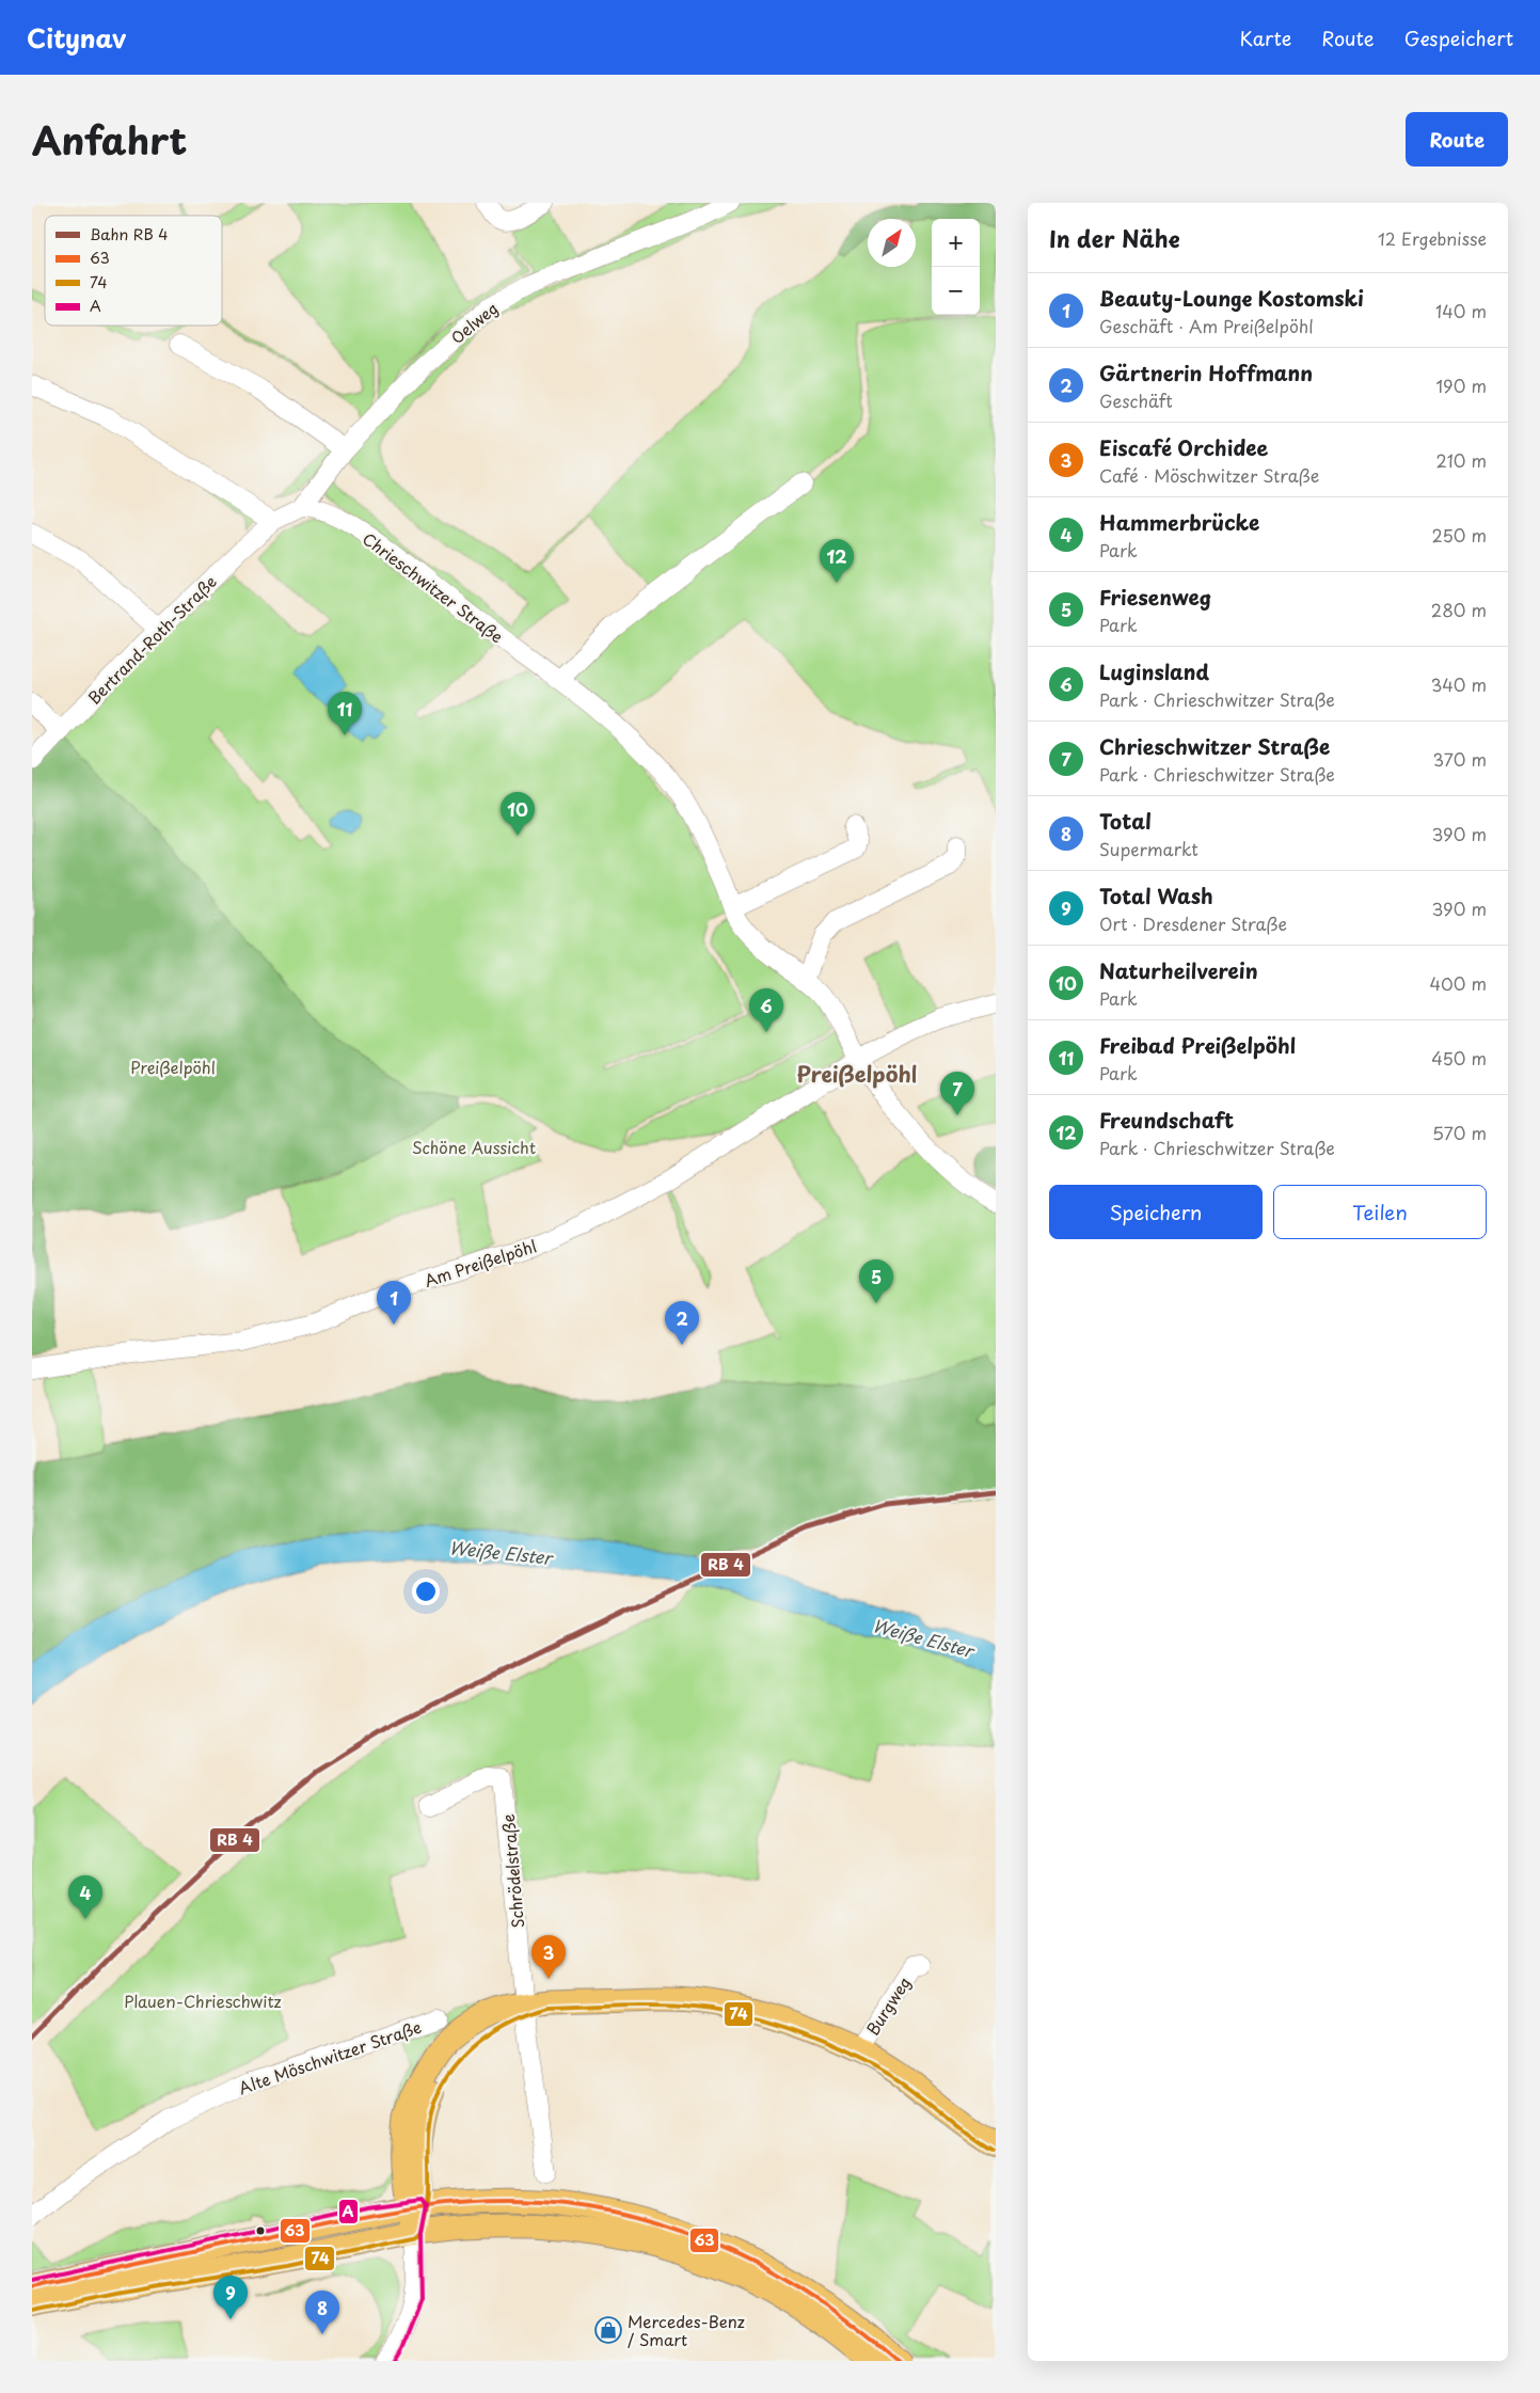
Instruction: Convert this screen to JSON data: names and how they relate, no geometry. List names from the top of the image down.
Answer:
{
  "streets": {
    "street": [
      "Oelweg",
      "Chrieschwitzer Straße",
      "Bertrand-Roth-Straße",
      "Am Preißelpöhl",
      "Schrödelstraße",
      "Burgweg",
      "Alte Möschwitzer Straße"
    ]
  },
  "crossings": [
    ["Oelweg", "Chrieschwitzer Straße"],
    ["Oelweg", "Bertrand-Roth-Straße"],
    ["Chrieschwitzer Straße", "Am Preißelpöhl"]
  ],
  "districts": ["Preißelpöhl"],
  "water": ["Weiße Elster"],
  "parks": ["Preißelpöhl", "Schöne Aussicht", "Plauen-Chrieschwitz"],
  "places": {
    "shop": ["Mercedes-Benz / Smart"]
  },
  "lines": ["transit line 74", "transit line A", "transit line 63"],
  "legend": [
    "Bahn RB 4",
    "63",
    "74",
    "A"
  ],
  "north": "top right",
  "page": {
    "header": "Citynav",
    "nav": ["Karte", "Route", "Gespeichert"],
    "title": "Anfahrt",
    "buttons": [
      "Route",
      ["Speichern", "Teilen"]
    ],
    "heading": ["In der Nähe", "12 Ergebnisse"],
    "map_buttons": ["+", "−"],
    "list": [
      {
        "mark": "1",
        "name": "Beauty-Lounge Kostomski",
        "note": "Geschäft · Am Preißelpöhl",
        "value": "140 m"
      },
      {
        "mark": "2",
        "name": "Gärtnerin Hoffmann",
        "note": "Geschäft",
        "value": "190 m"
      },
      {
        "mark": "3",
        "name": "Eiscafé Orchidee",
        "note": "Café · Möschwitzer Straße",
        "value": "210 m"
      },
      {
        "mark": "4",
        "name": "Hammerbrücke",
        "note": "Park",
        "value": "250 m"
      },
      {
        "mark": "5",
        "name": "Friesenweg",
        "note": "Park",
        "value": "280 m"
      },
      {
        "mark": "6",
        "name": "Luginsland",
        "note": "Park · Chrieschwitzer Straße",
        "value": "340 m"
      },
      {
        "mark": "7",
        "name": "Chrieschwitzer Straße",
        "note": "Park · Chrieschwitzer Straße",
        "value": "370 m"
      },
      {
        "mark": "8",
        "name": "Total",
        "note": "Supermarkt",
        "value": "390 m"
      },
      {
        "mark": "9",
        "name": "Total Wash",
        "note": "Ort · Dresdener Straße",
        "value": "390 m"
      },
      {
        "mark": "10",
        "name": "Naturheilverein",
        "note": "Park",
        "value": "400 m"
      },
      {
        "mark": "11",
        "name": "Freibad Preißelpöhl",
        "note": "Park",
        "value": "450 m"
      },
      {
        "mark": "12",
        "name": "Freundschaft",
        "note": "Park · Chrieschwitzer Straße",
        "value": "570 m"
      }
    ],
    "pins": [
      "12",
      "11",
      "10",
      "6",
      "7",
      "5",
      "1",
      "2",
      "4",
      "3",
      "9",
      "8"
    ]
  }
}
